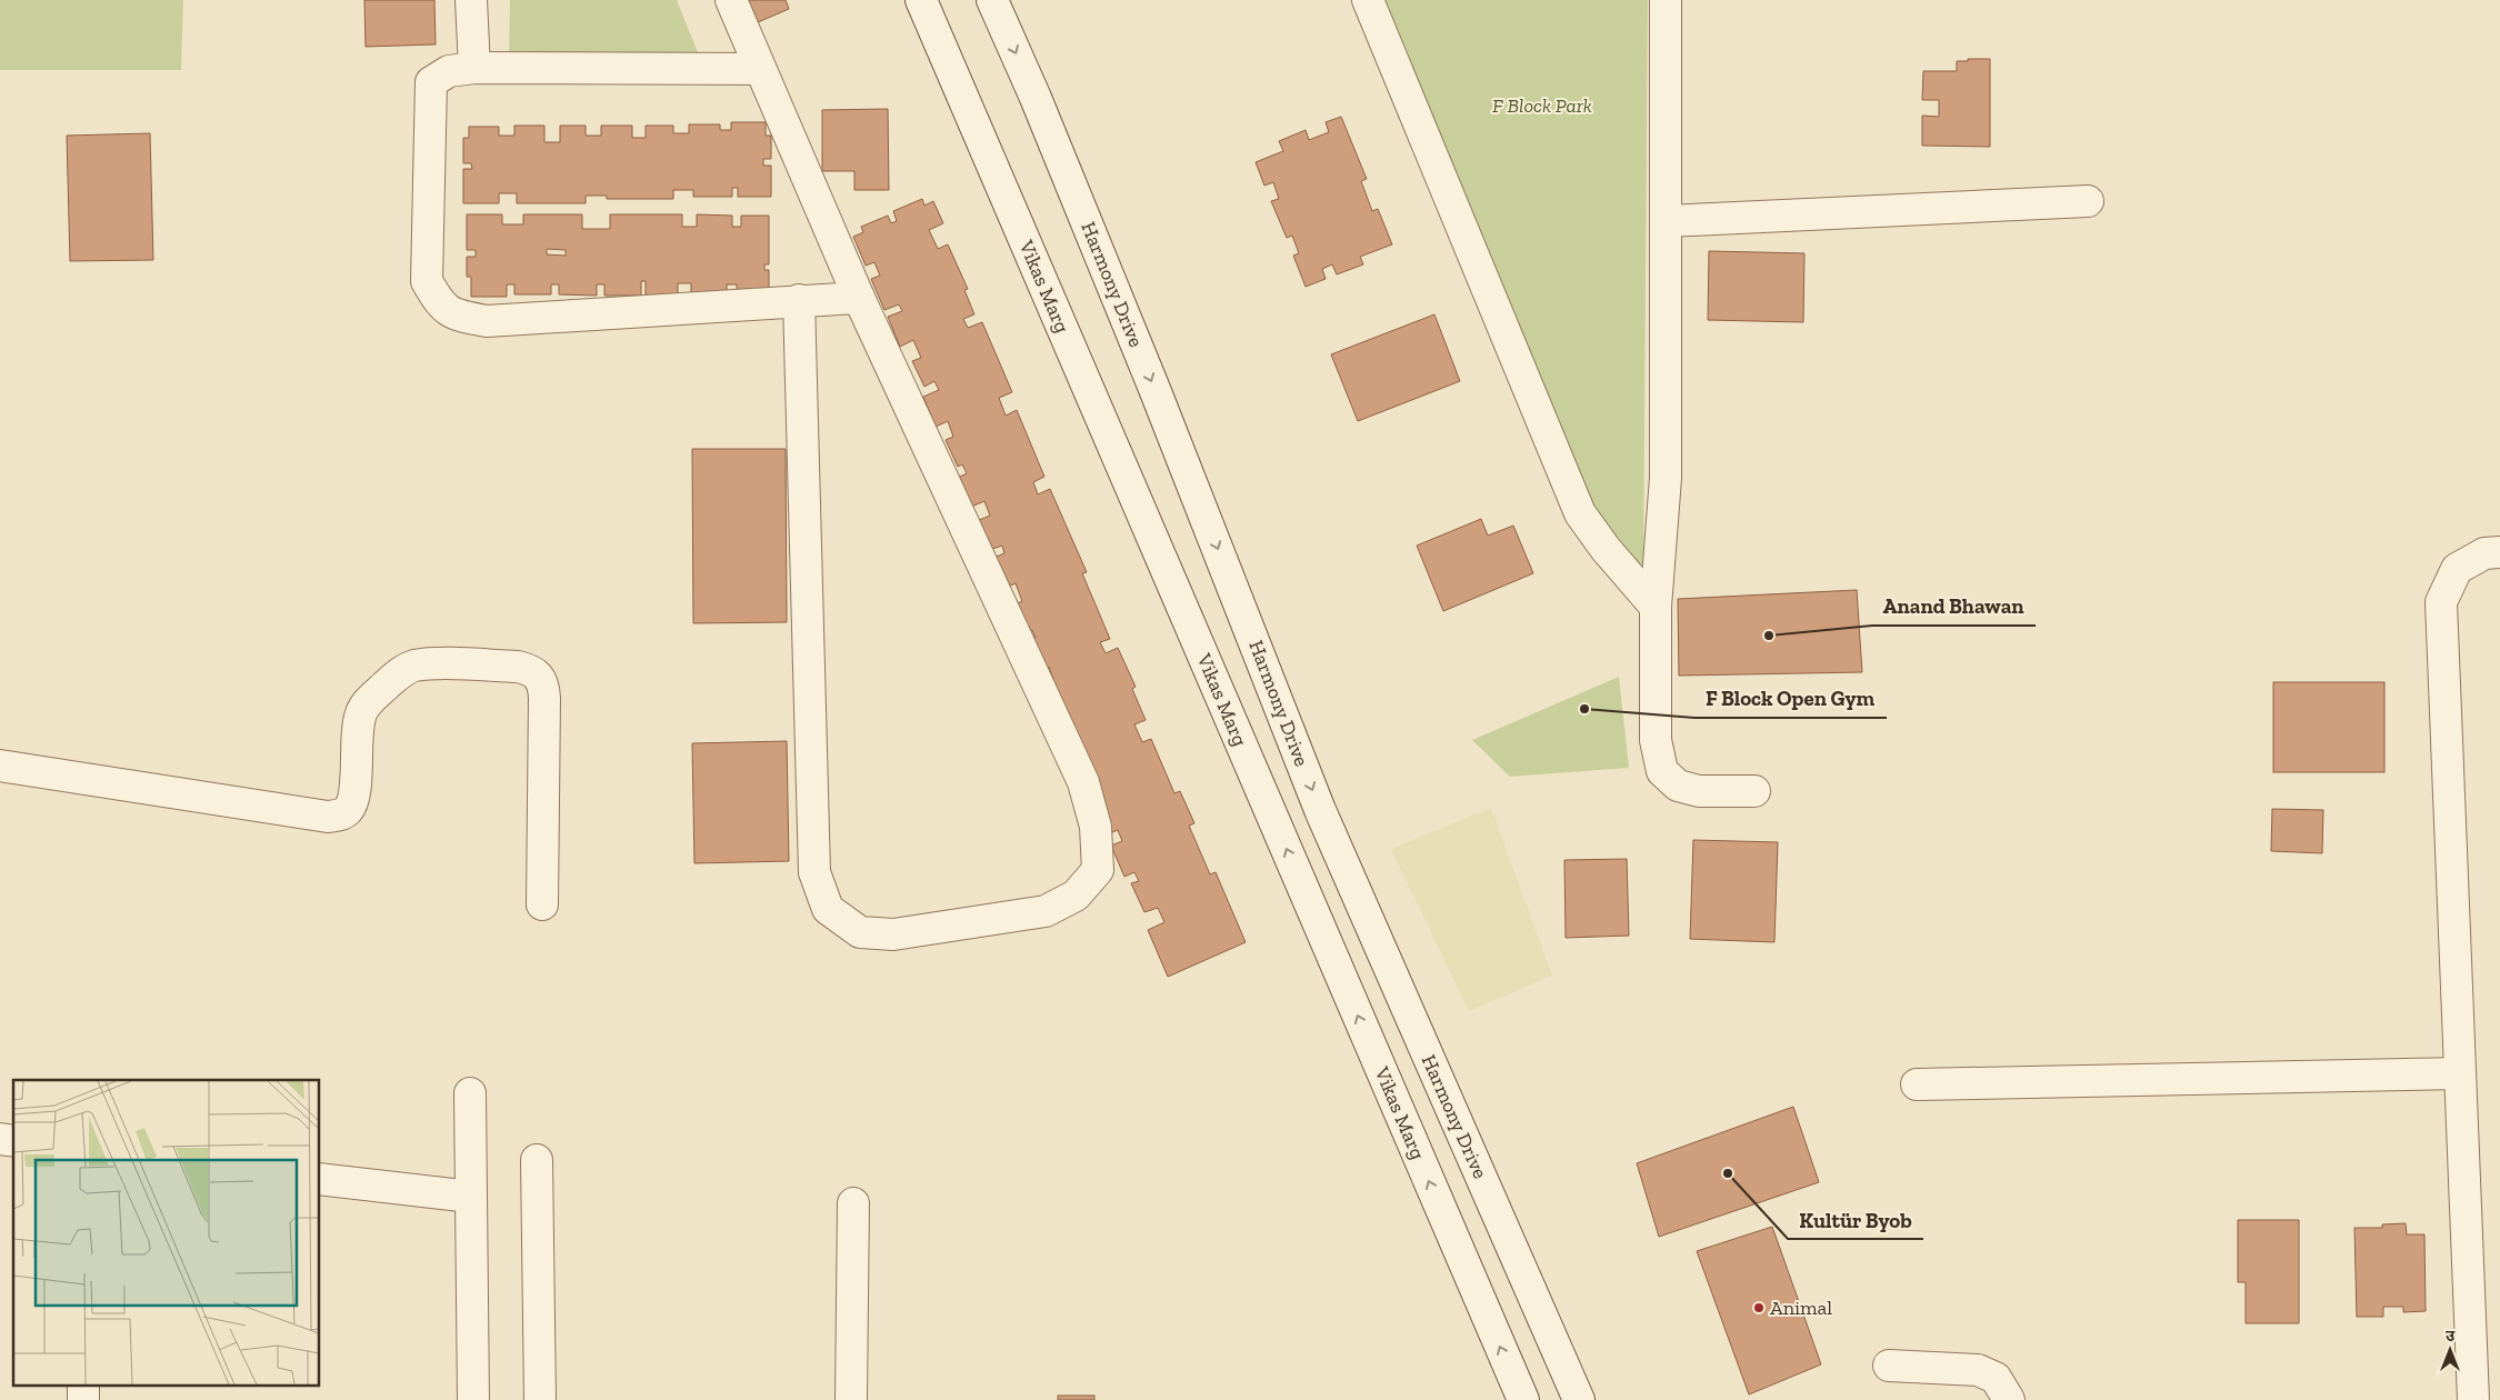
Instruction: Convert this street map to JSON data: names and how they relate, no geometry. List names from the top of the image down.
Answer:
{
  "streets": {
    "street": ["Harmony Drive", "Vikas Marg"]
  },
  "one_way": ["Harmony Drive", "Vikas Marg"],
  "parks": ["F Block Park"],
  "places": [
    "Anand Bhawan",
    "F Block Open Gym",
    "Kultür Byob",
    "Animal"
  ],
  "north": "top"
}
